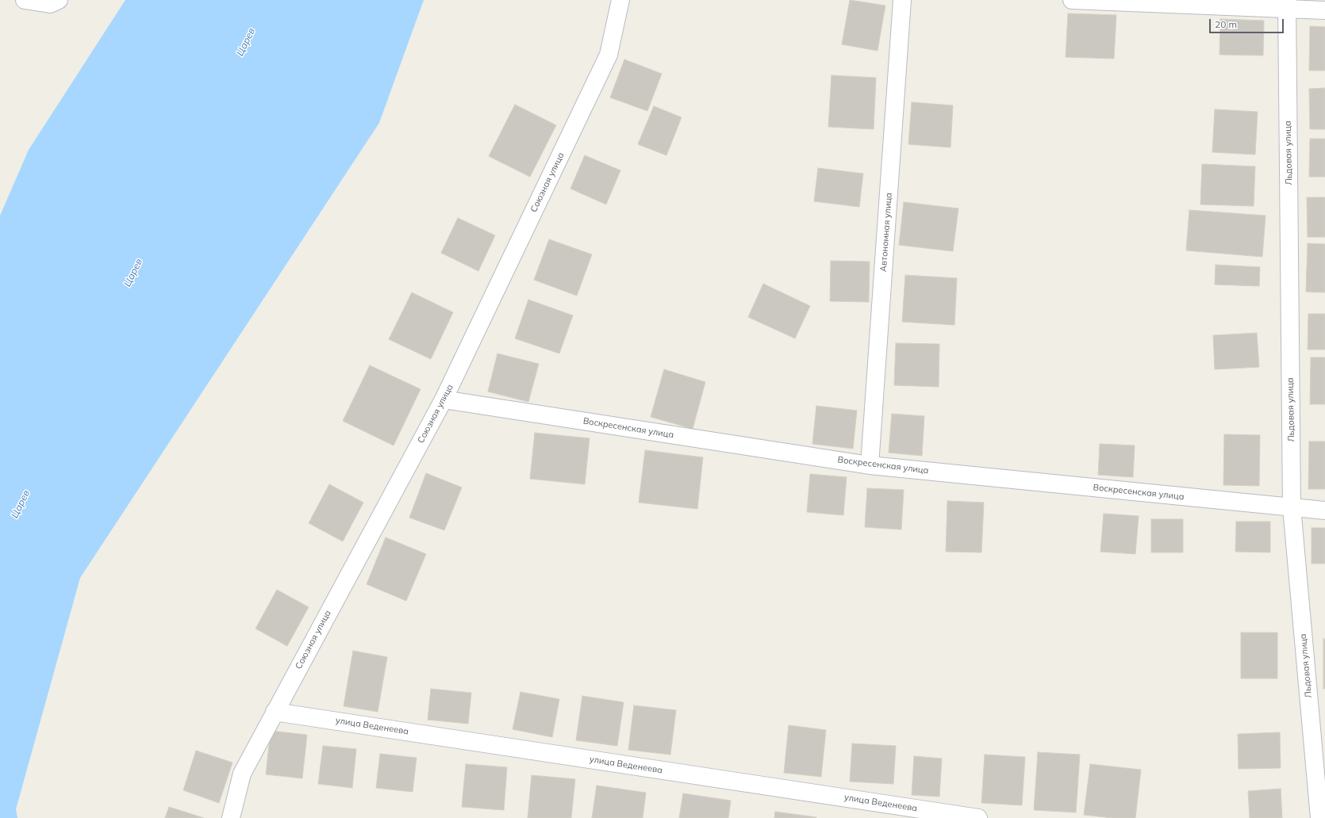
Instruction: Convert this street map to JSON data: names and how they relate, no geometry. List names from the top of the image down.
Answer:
{
  "streets": {
    "street": [
      "Льдовая улица",
      "Союзная улица",
      "Автономная улица",
      "Воскресенская улица",
      "улица Веденеева"
    ]
  },
  "crossings": [
    ["Льдовая улица", "Воскресенская улица"],
    ["Союзная улица", "Воскресенская улица"],
    ["Союзная улица", "улица Веденеева"],
    ["Автономная улица", "Воскресенская улица"]
  ],
  "water": ["Царев"],
  "scale_bar": "20 m"
}
